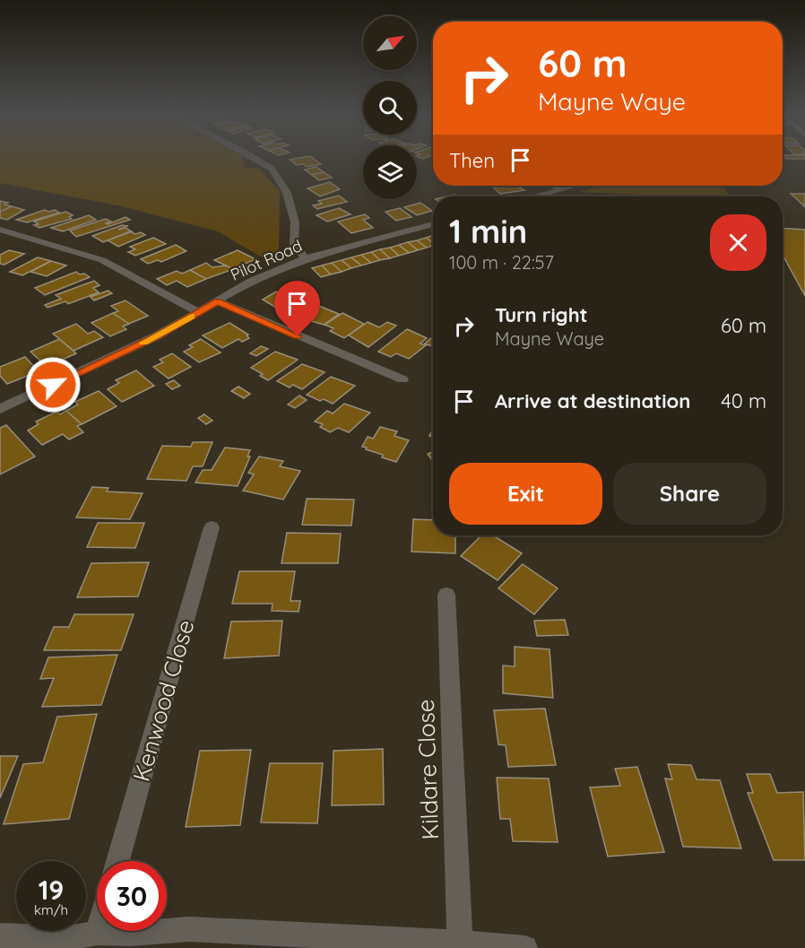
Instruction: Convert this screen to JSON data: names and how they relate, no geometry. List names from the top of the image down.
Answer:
{
  "streets": {
    "street": ["Pilot Road", "Kenwood Close", "Kildare Close"]
  },
  "north": "top right",
  "page": {
    "turn": ["60 m", "Mayne Waye"],
    "then": "Then",
    "heading": ["1 min", "100 m · 22:57"],
    "list": [
      {
        "name": "Turn right",
        "note": "Mayne Waye",
        "value": "60 m"
      },
      {
        "name": "Arrive at destination",
        "value": "40 m"
      }
    ],
    "buttons": ["Exit", "Share"],
    "speed": "19 km/h",
    "limit": "30"
  }
}
